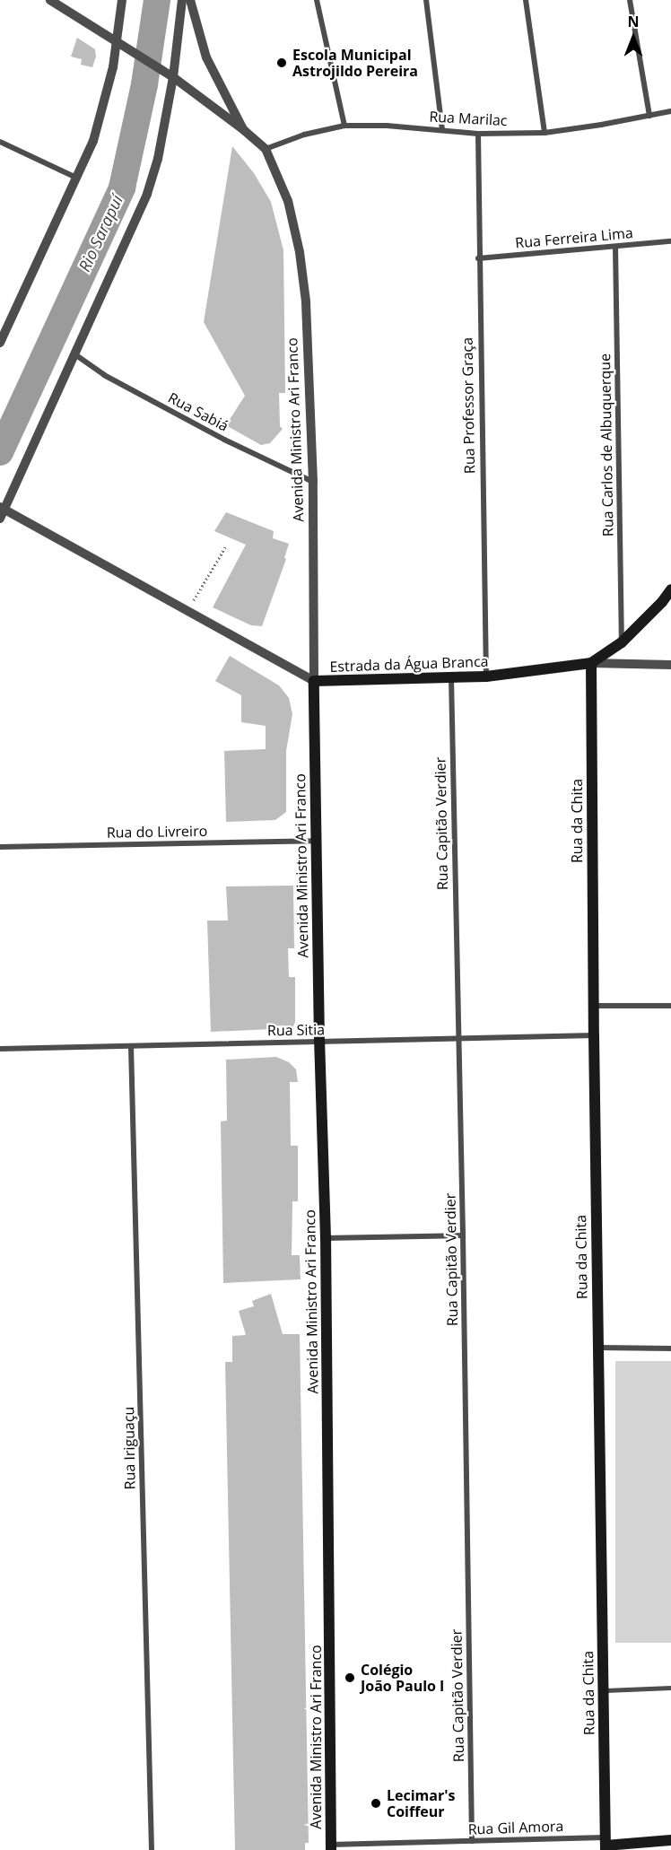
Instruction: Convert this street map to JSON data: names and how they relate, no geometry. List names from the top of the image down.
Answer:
{
  "streets": {
    "main road": ["Avenida Ministro Ari Franco", "Estrada da Água Branca", "Rua da Chita"],
    "street": [
      "Rua Marilac",
      "Rua Ferreira Lima",
      "Rua Professor Graça",
      "Rua Sabiá",
      "Rua Carlos de Albuquerque",
      "Rua Capitão Verdier",
      "Rua do Livreiro",
      "Rua Sitia",
      "Rua Iriguaçu",
      "Rua Gil Amora"
    ]
  },
  "crossings": [
    ["Rua Marilac", "Rua Professor Graça"],
    ["Rua Marilac", "Avenida Ministro Ari Franco"],
    ["Rua Ferreira Lima", "Rua Professor Graça"],
    ["Rua Ferreira Lima", "Rua Carlos de Albuquerque"],
    ["Rua Professor Graça", "Estrada da Água Branca"],
    ["Rua Sabiá", "Avenida Ministro Ari Franco"],
    ["Avenida Ministro Ari Franco", "Estrada da Água Branca"],
    ["Avenida Ministro Ari Franco", "Rua do Livreiro"],
    ["Avenida Ministro Ari Franco", "Rua Sitia"],
    ["Avenida Ministro Ari Franco", "Rua Gil Amora"],
    ["Rua Carlos de Albuquerque", "Estrada da Água Branca"],
    ["Estrada da Água Branca", "Rua da Chita"],
    ["Estrada da Água Branca", "Rua Capitão Verdier"],
    ["Rua da Chita", "Rua Sitia"],
    ["Rua da Chita", "Rua Gil Amora"],
    ["Rua Capitão Verdier", "Rua Sitia"],
    ["Rua Capitão Verdier", "Rua Gil Amora"],
    ["Rua Sitia", "Rua Iriguaçu"]
  ],
  "water": ["Rio Sarapuí"],
  "places": ["Escola Municipal Astrojildo Pereira", "Colégio João Paulo I", "Lecimar's Coiffeur"],
  "north": "top"
}
